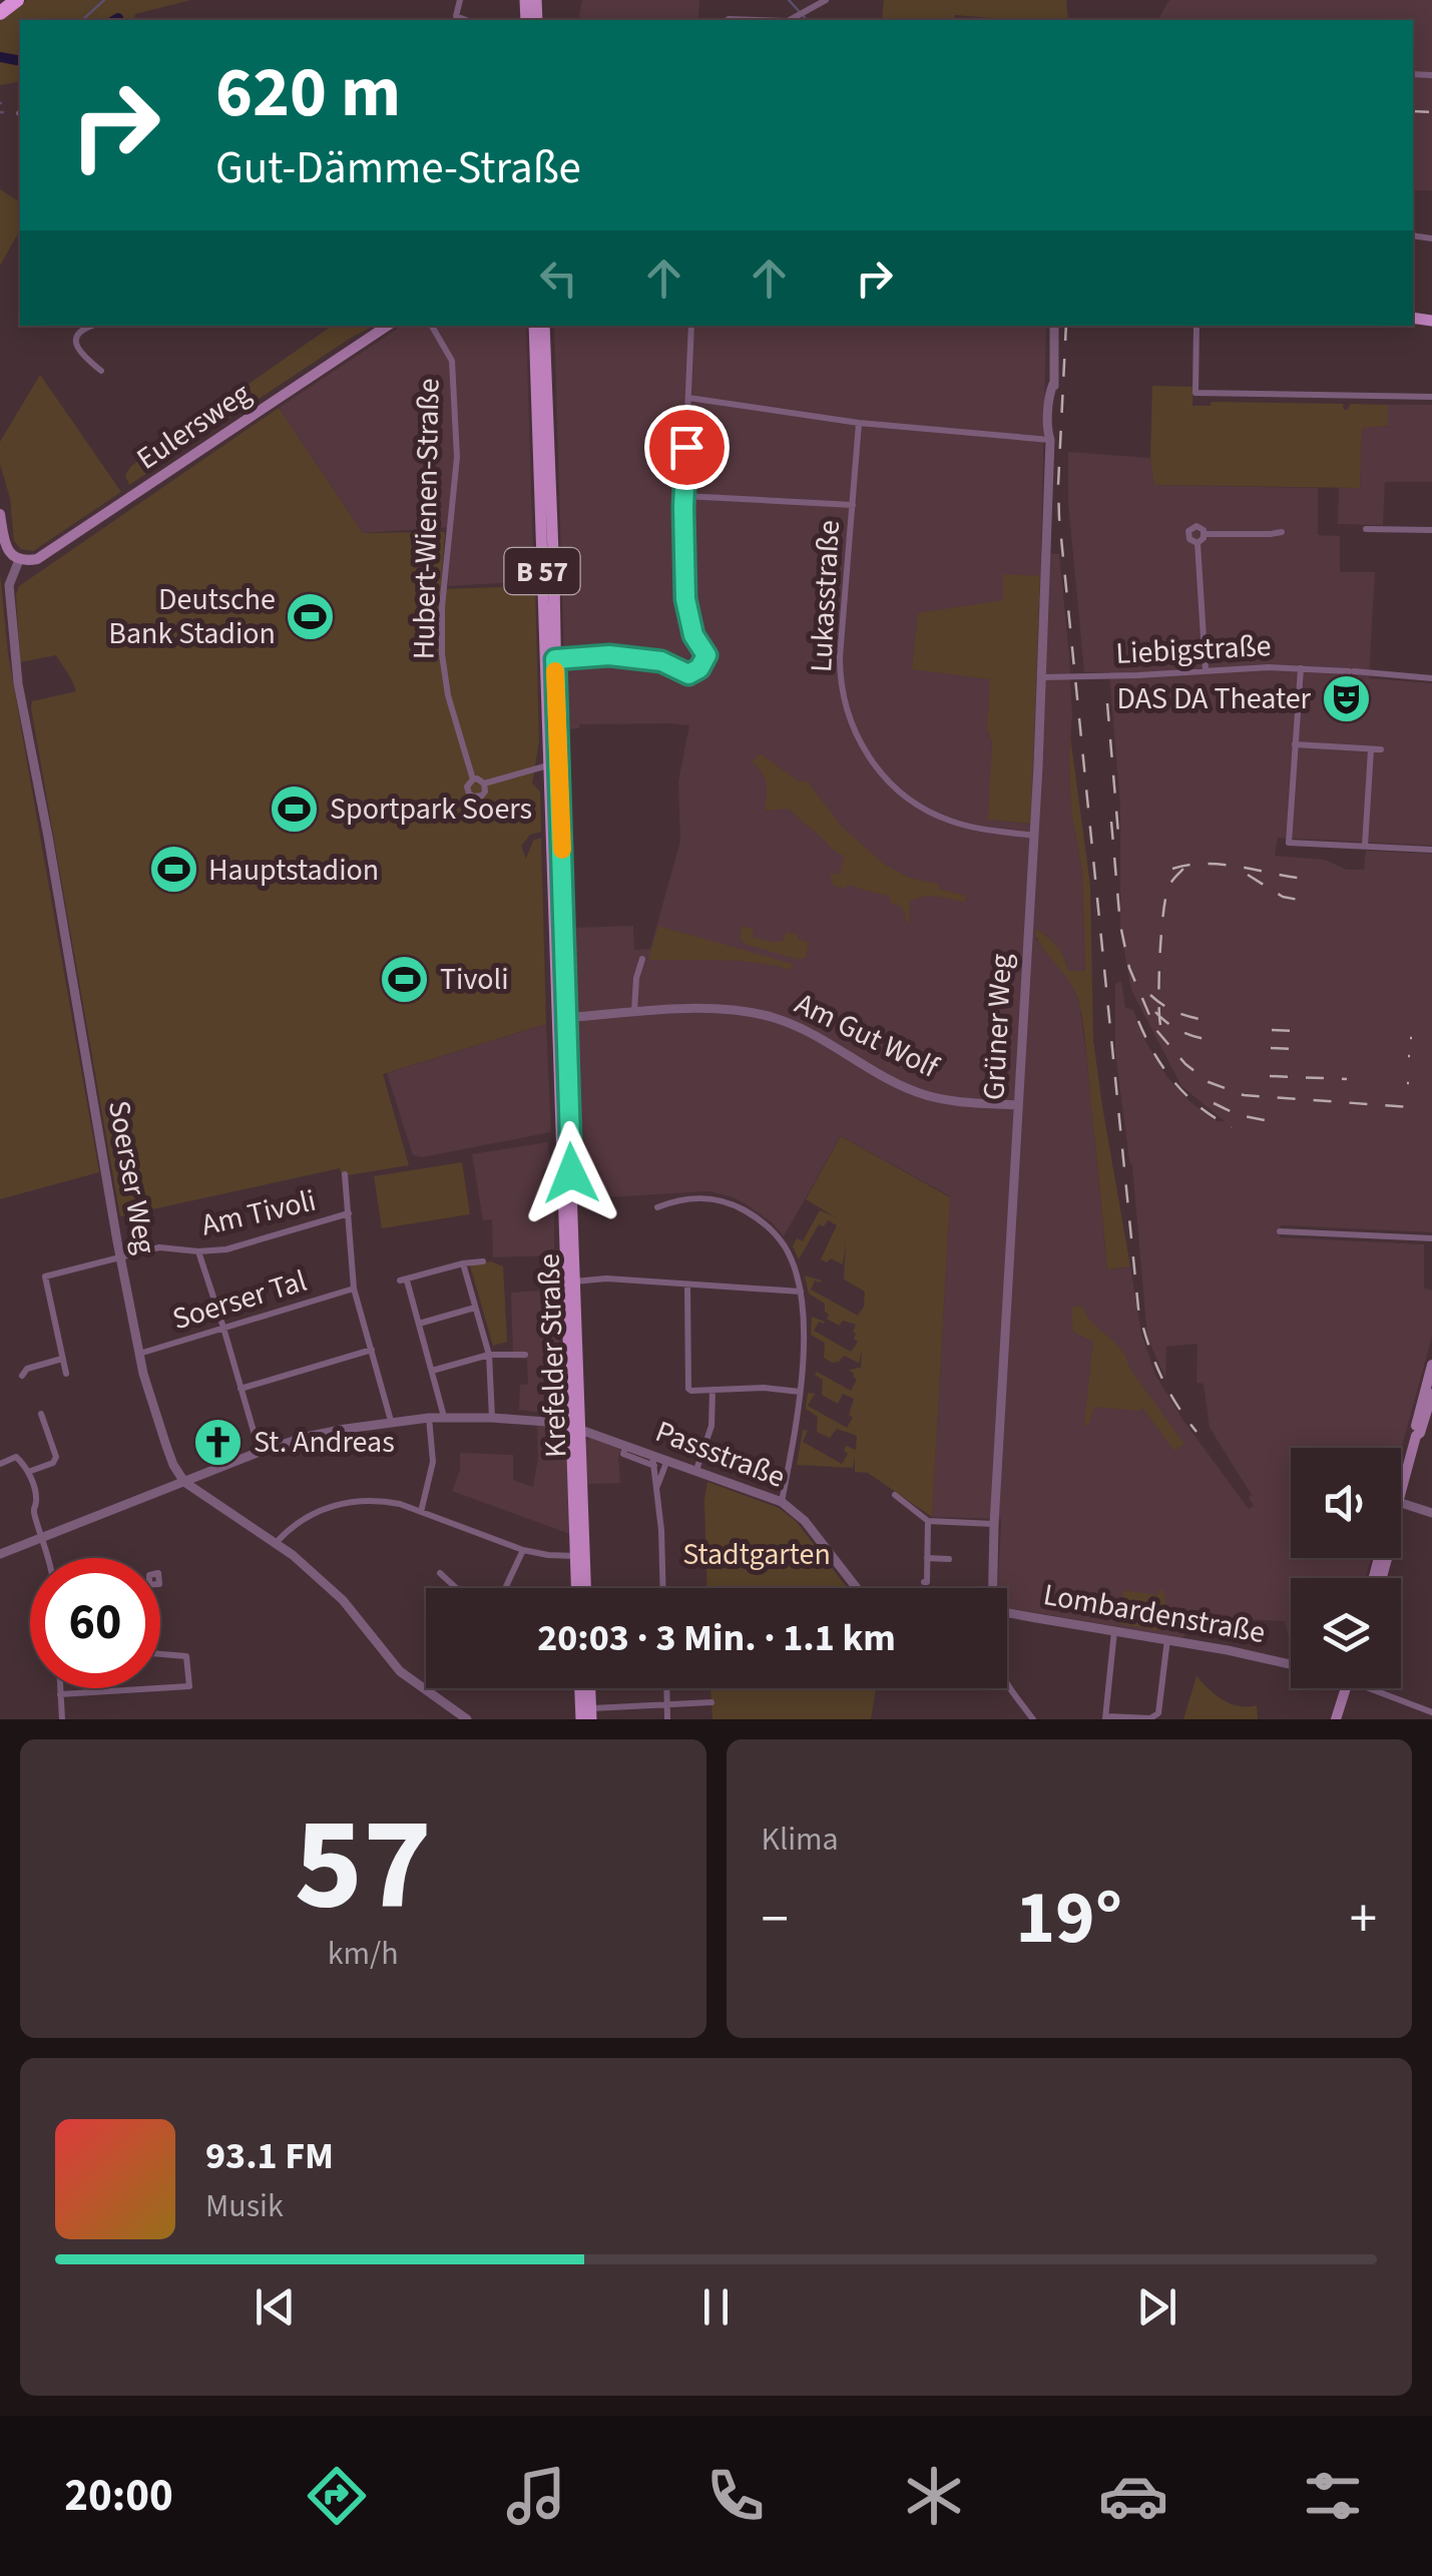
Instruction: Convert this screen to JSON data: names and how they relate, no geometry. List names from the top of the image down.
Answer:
{
  "streets": {
    "main road": ["Eulersweg", "B 57", "Krefelder Straße"],
    "street": [
      "Hubert-Wienen-Straße",
      "Lukasstraße",
      "Liebigstraße",
      "Grüner Weg",
      "Am Gut Wolf",
      "Soerser Weg",
      "Am Tivoli",
      "Soerser Tal",
      "Passstraße",
      "Lombardenstraße"
    ]
  },
  "crossings": [
    ["Eulersweg", "Soerser Weg"],
    ["Lukasstraße", "Grüner Weg"],
    ["Liebigstraße", "Grüner Weg"],
    ["Grüner Weg", "Am Gut Wolf"],
    ["Am Gut Wolf", "Krefelder Straße"],
    ["Soerser Weg", "Am Tivoli"],
    ["Soerser Weg", "Soerser Tal"],
    ["Soerser Weg", "Passstraße"],
    ["Krefelder Straße", "Passstraße"]
  ],
  "parks": ["Stadtgarten"],
  "places": {
    "sports": [
      "Deutsche Bank Stadion",
      "Sportpark Soers",
      "Hauptstadion",
      "Tivoli"
    ],
    "theatre": ["DAS DA Theater"],
    "church": ["St. Andreas"]
  },
  "page": {
    "turn": ["620 m", "Gut-Dämme-Straße"],
    "limit": "60",
    "trip": "20:03 · 3 Min. · 1.1 km",
    "tile": [
      ["57", "km/h"],
      "Klima"
    ],
    "heat": ["−", "19°", "+"],
    "song": ["93.1 FM", "Musik"],
    "tabs": "20:00"
  }
}
